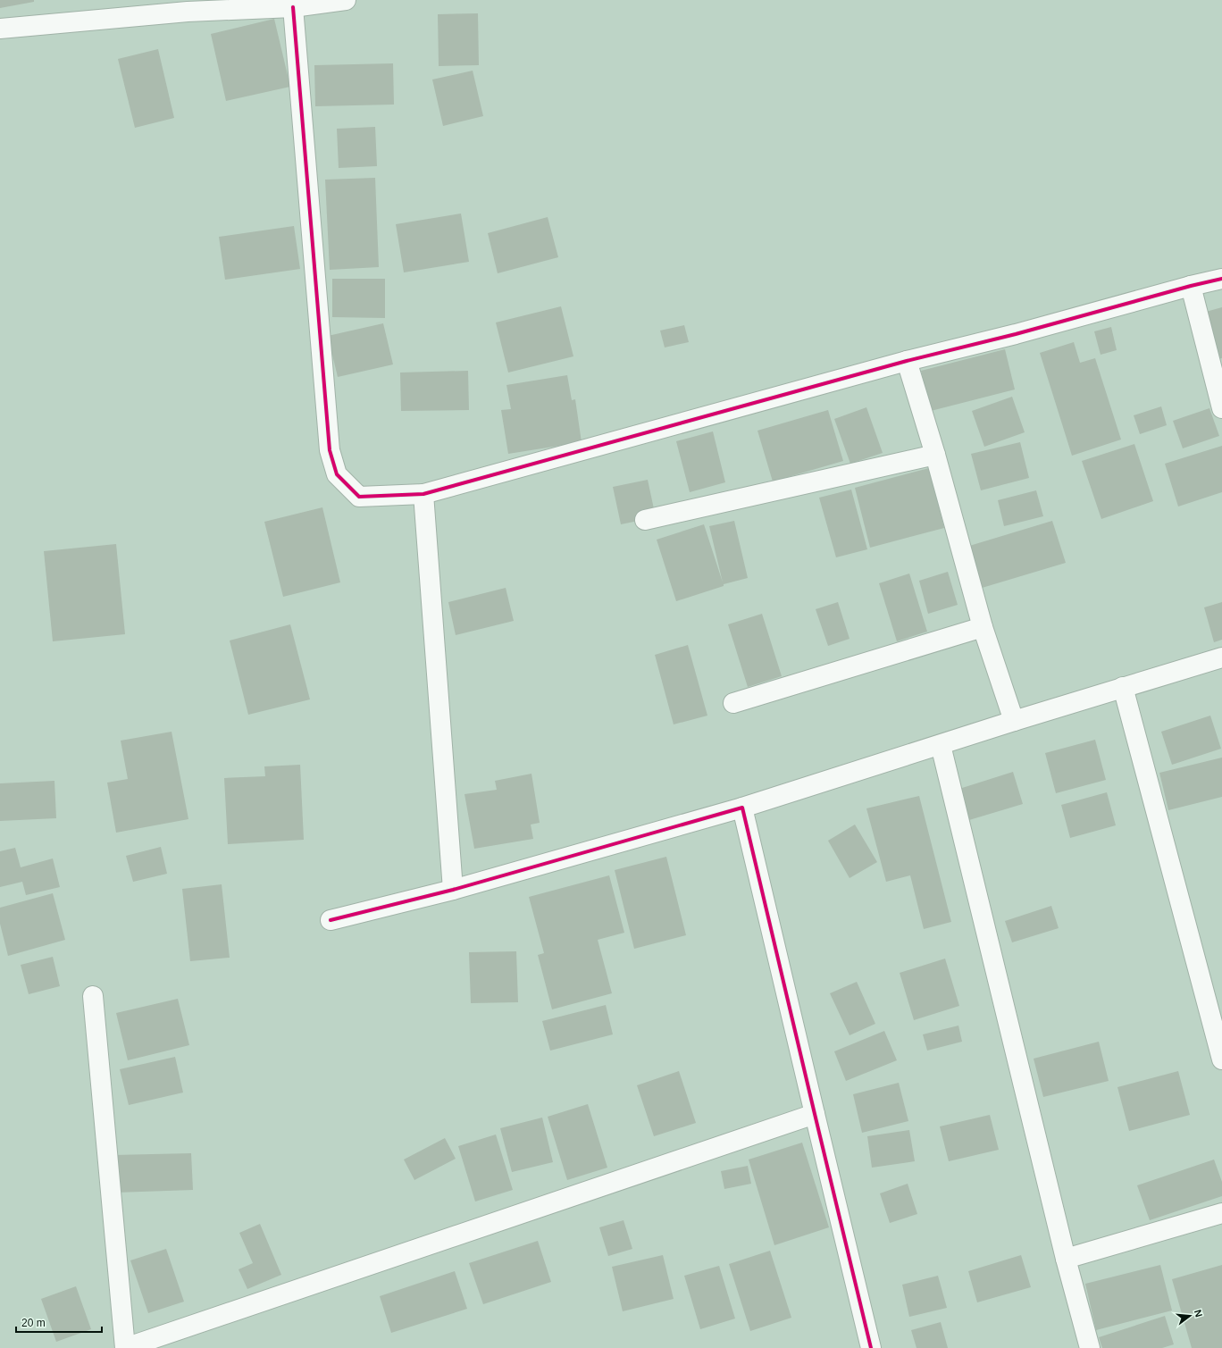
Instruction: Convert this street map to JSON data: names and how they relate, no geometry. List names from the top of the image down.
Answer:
{
  "scale_bar": "20 m",
  "north": "right"
}
